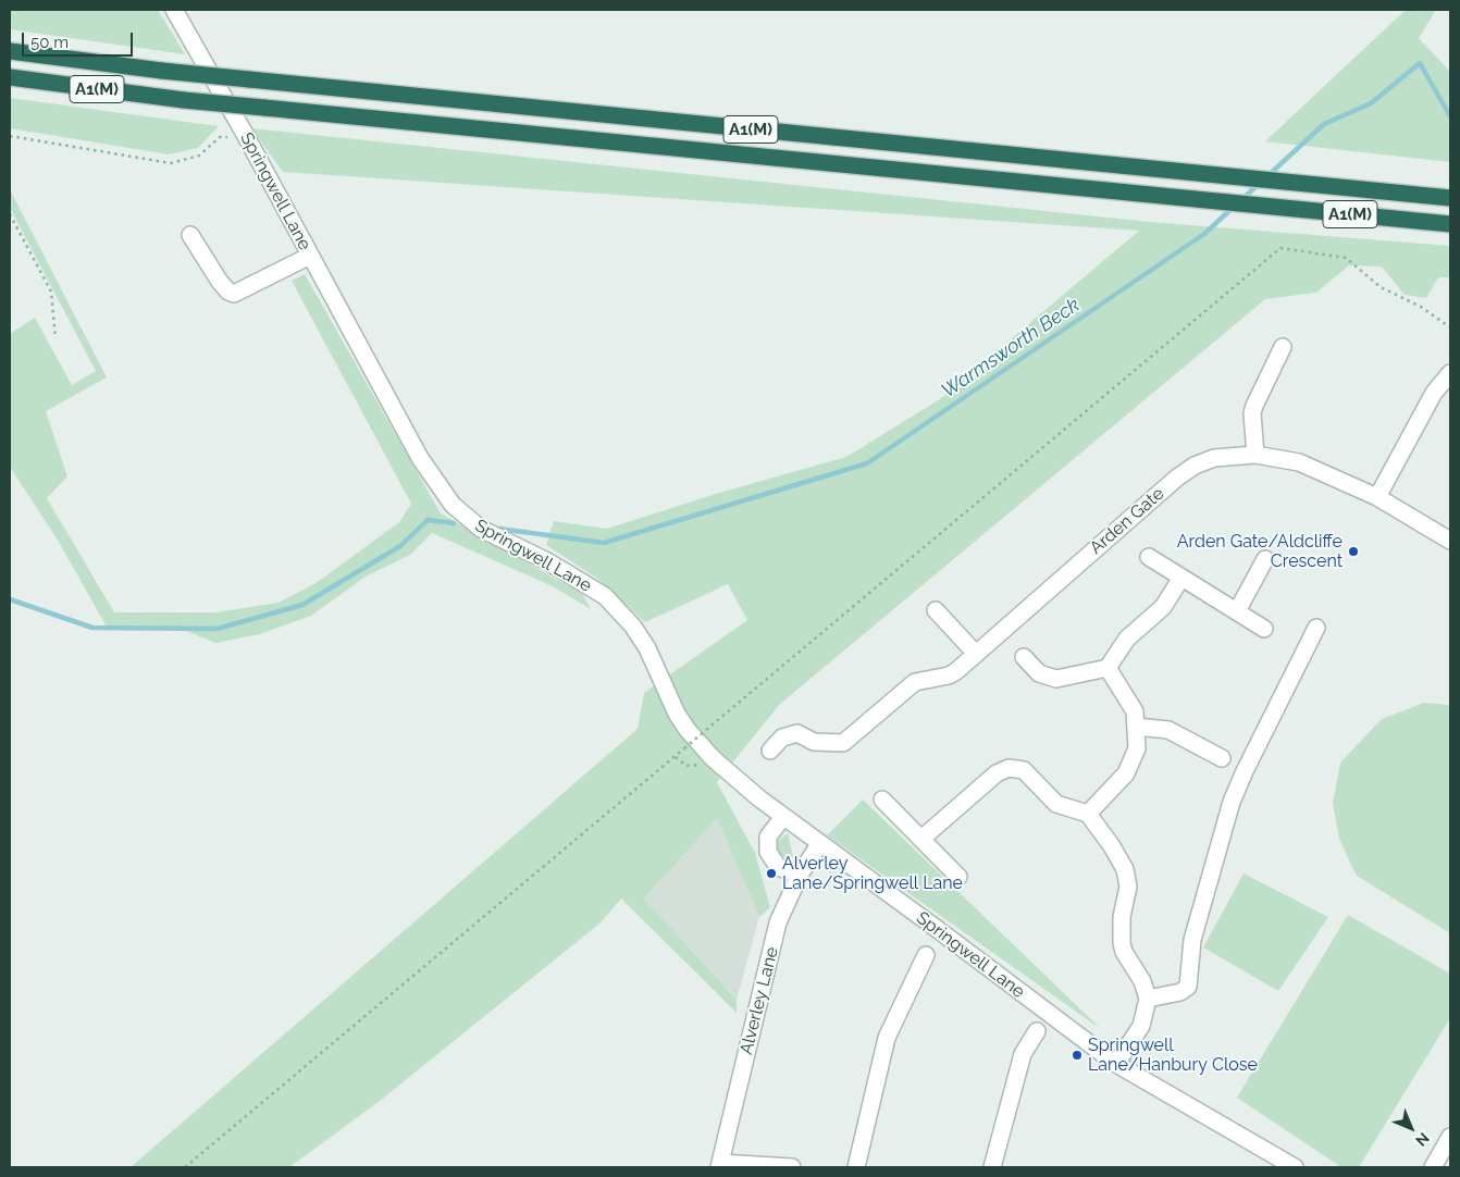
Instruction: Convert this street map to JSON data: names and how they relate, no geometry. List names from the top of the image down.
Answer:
{
  "streets": {
    "highway": ["A1(M)"],
    "street": ["Springwell Lane", "Arden Gate", "Alverley Lane"]
  },
  "crossings": [
    ["Springwell Lane", "Alverley Lane"]
  ],
  "water": ["Warmsworth Beck"],
  "places": ["Arden Gate/Aldcliffe Crescent", "Alverley Lane/Springwell Lane", "Springwell Lane/Hanbury Close"],
  "scale_bar": "50 m",
  "north": "bottom right"
}
